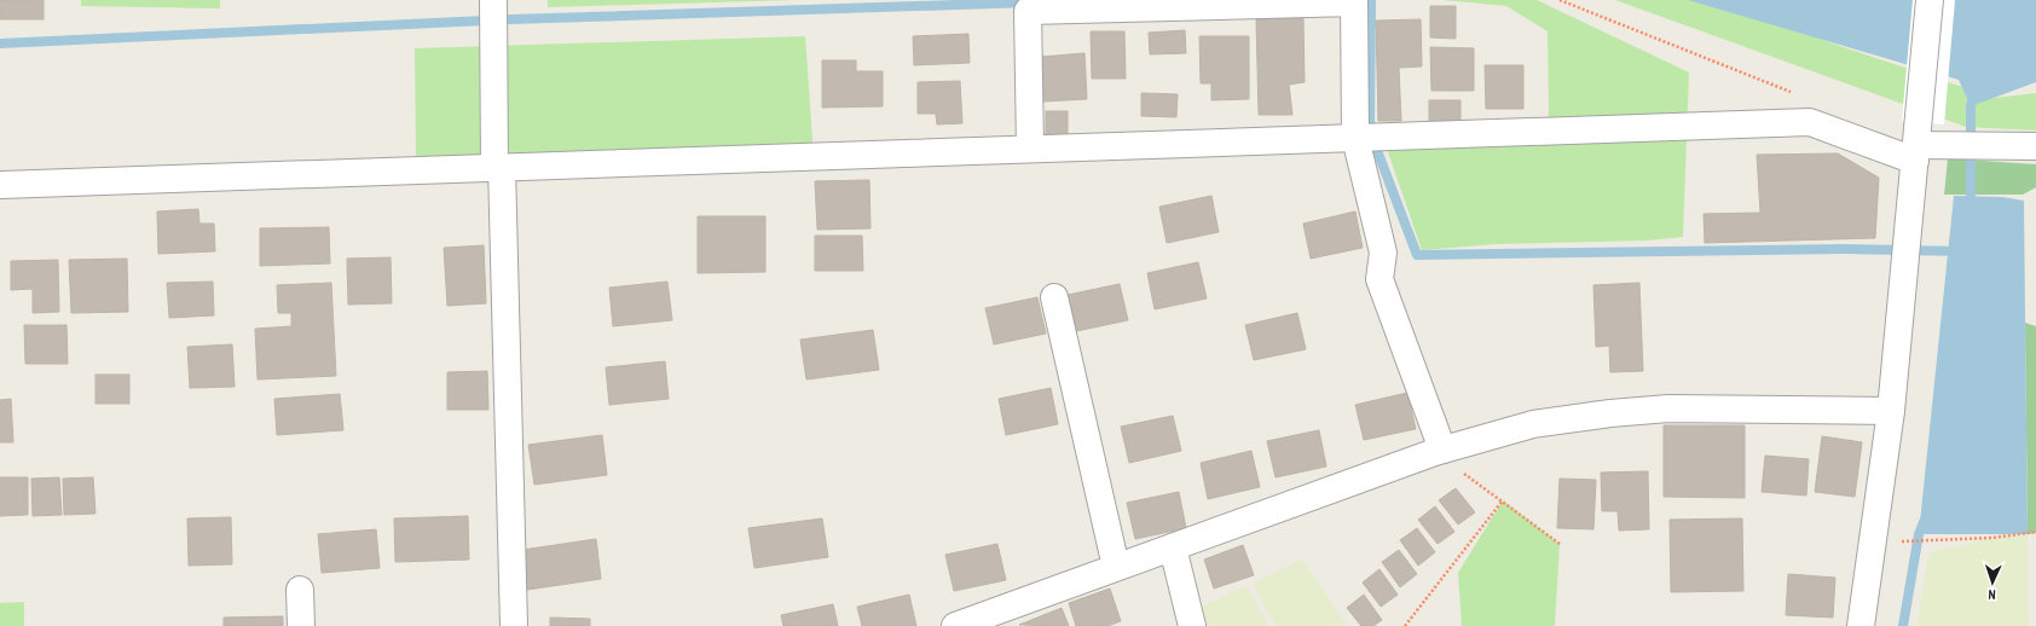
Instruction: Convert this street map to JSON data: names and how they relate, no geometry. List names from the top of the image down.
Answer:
{
  "north": "bottom"
}
